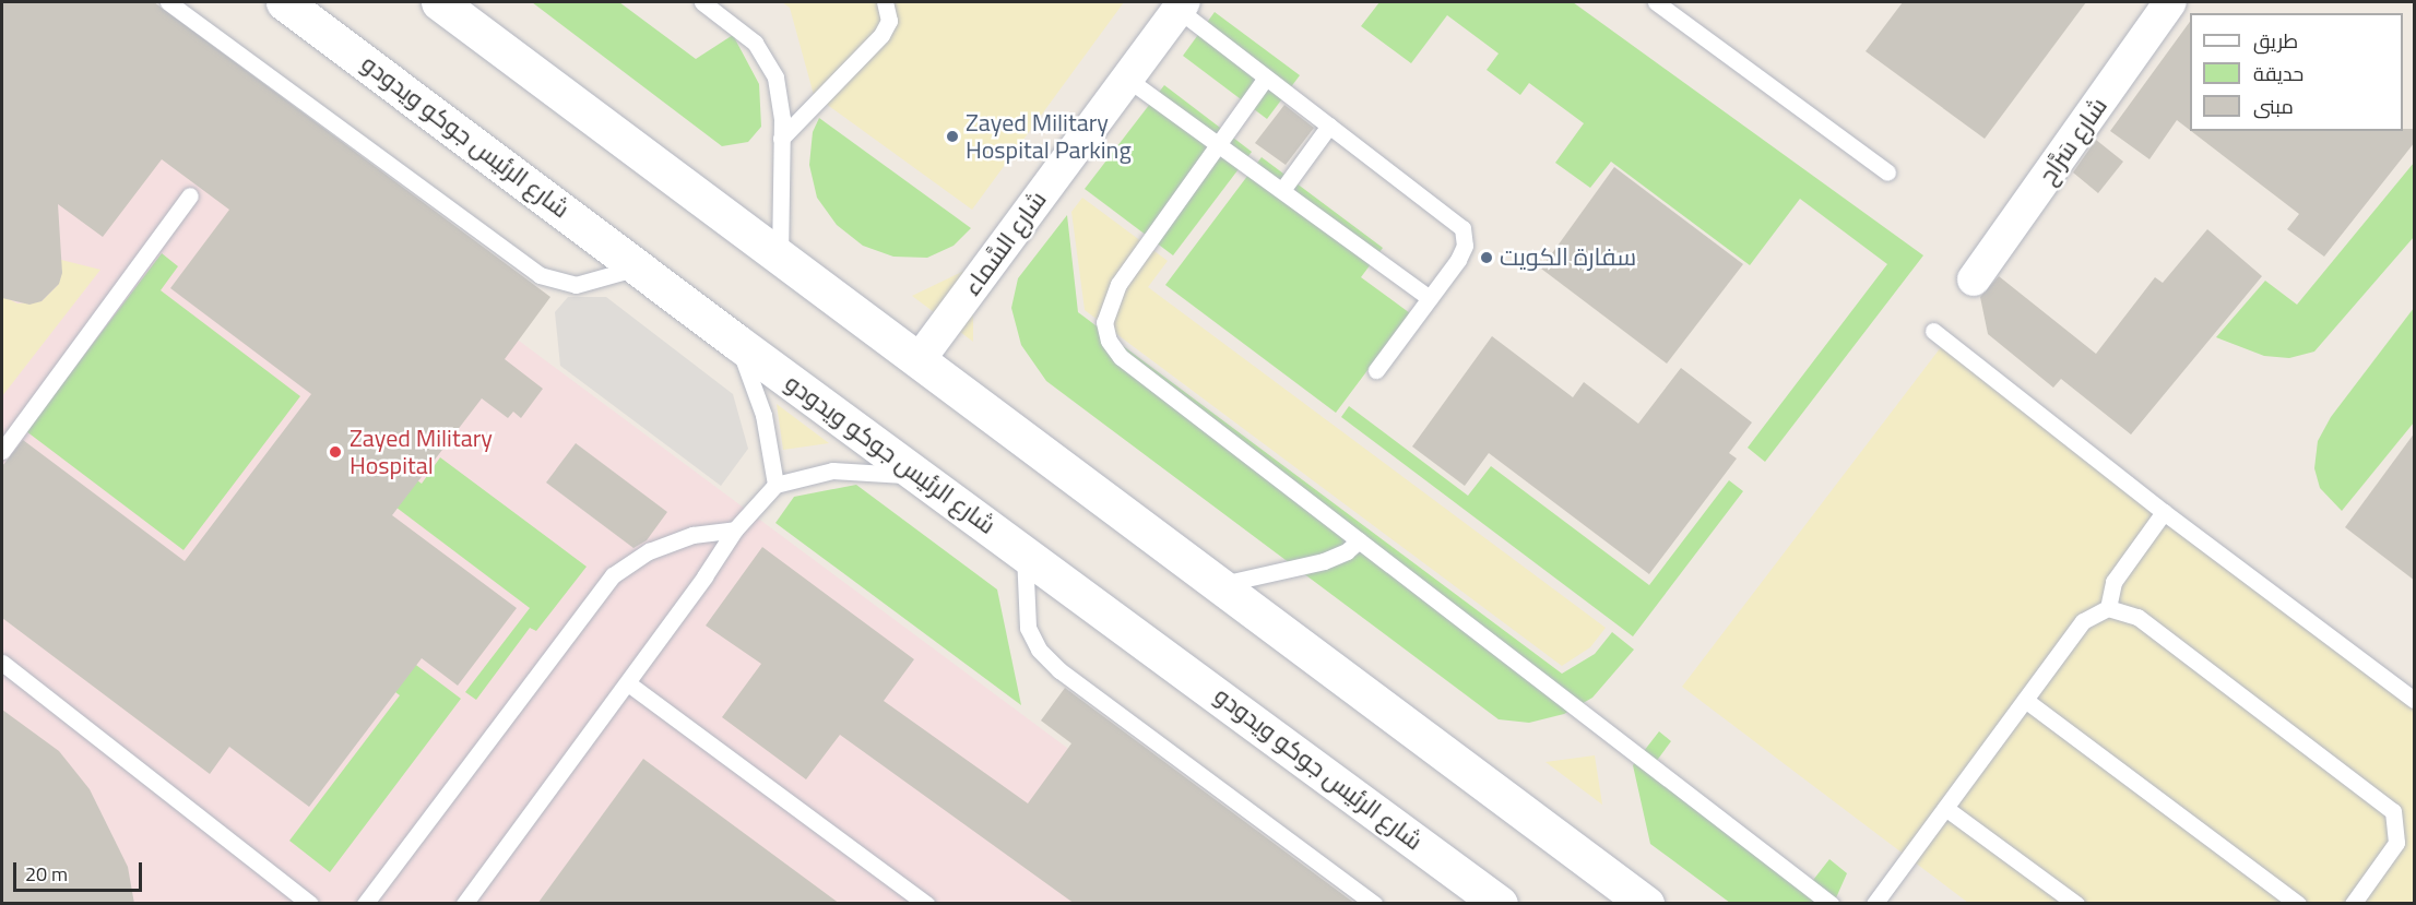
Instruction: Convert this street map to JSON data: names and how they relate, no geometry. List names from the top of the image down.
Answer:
{
  "streets": {
    "street": ["شارع الرئيس جوكو ويدودو", "شارع سَرَّاح", "شارع السَّماء"]
  },
  "places": ["Zayed Military Hospital Parking", "سفارة الكويت", "Zayed Military Hospital"],
  "legend": ["طريق", "حديقة", "مبنى"],
  "scale_bar": "20 m"
}
